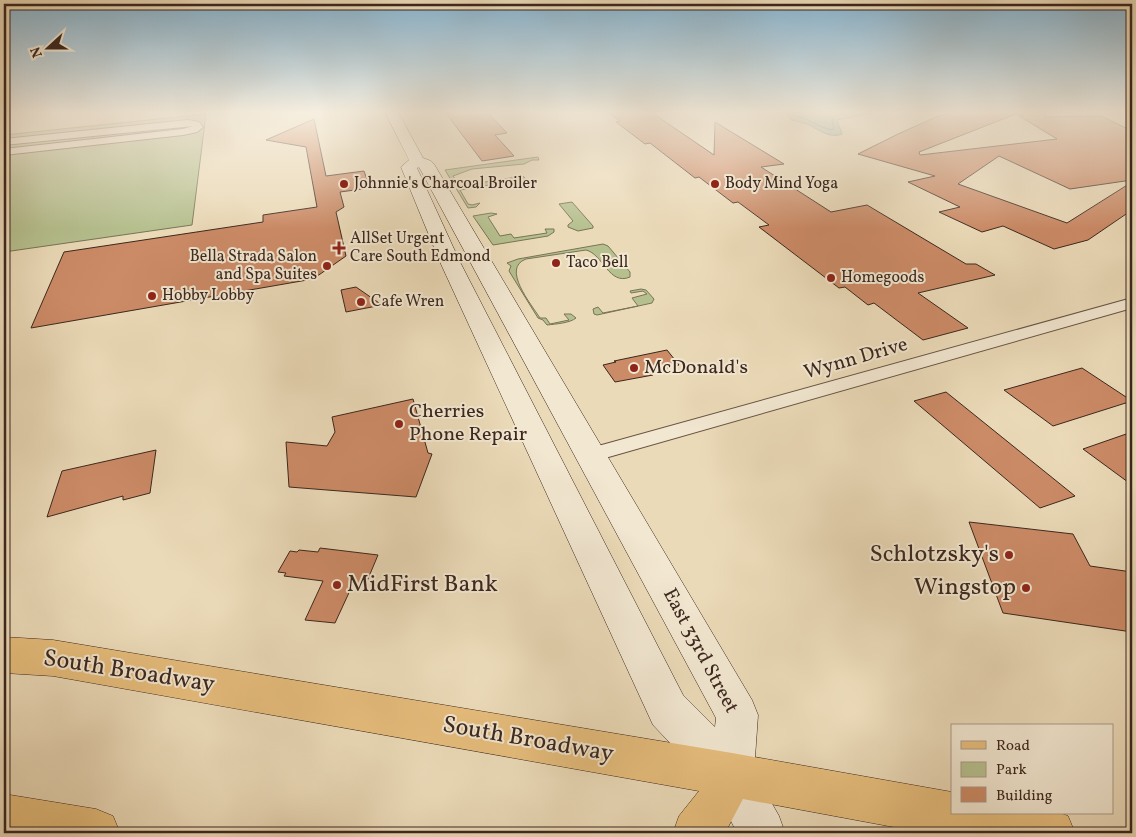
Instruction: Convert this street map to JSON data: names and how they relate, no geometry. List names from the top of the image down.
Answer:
{
  "streets": {
    "main road": ["East 33rd Street", "South Broadway"],
    "street": ["Wynn Drive"]
  },
  "crossings": [
    ["Wynn Drive", "East 33rd Street"],
    ["East 33rd Street", "South Broadway"]
  ],
  "places": {
    "other": [
      "Johnnie's Charcoal Broiler",
      "Body Mind Yoga",
      "Taco Bell",
      "Bella Strada Salon and Spa Suites",
      "Homegoods",
      "Hobby Lobby",
      "Cafe Wren",
      "McDonald's",
      "Cherries Phone Repair",
      "Schlotzsky's",
      "MidFirst Bank",
      "Wingstop"
    ],
    "health": ["AllSet Urgent Care South Edmond"]
  },
  "legend": ["Road", "Park", "Building"],
  "north": "left"
}
